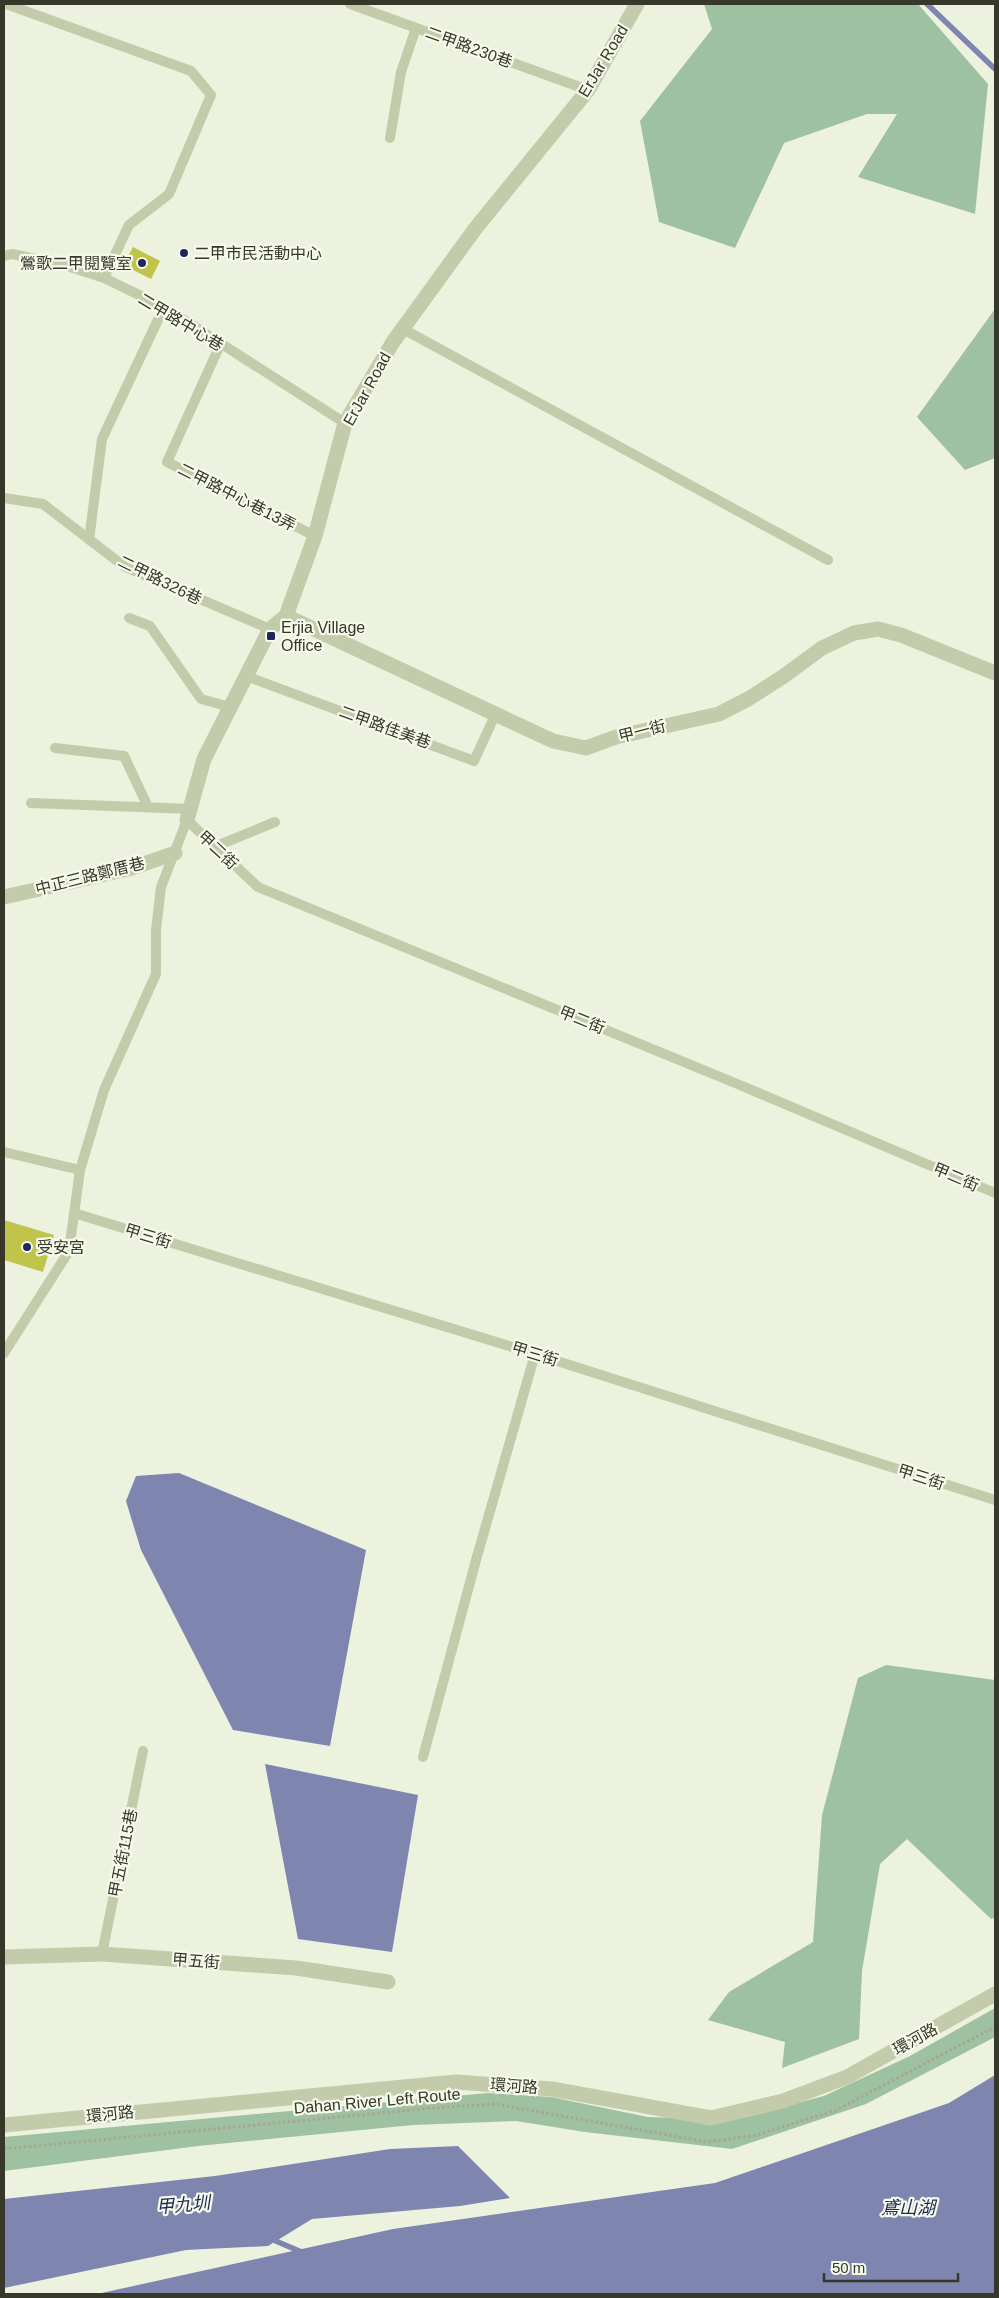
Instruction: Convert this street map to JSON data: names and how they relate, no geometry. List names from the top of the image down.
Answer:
{
  "streets": {
    "street": [
      "ErJar Road",
      "甲一街",
      "中正三路鄭厝巷",
      "甲五街",
      "環河路"
    ],
    "lane": [
      "二甲路230巷",
      "二甲路中心巷",
      "二甲路中心巷13弄",
      "二甲路326巷",
      "二甲路佳美巷",
      "甲二街",
      "甲三街",
      "甲五街115巷"
    ],
    "path": ["Dahan River Left Route"]
  },
  "crossings": [
    ["二甲路230巷", "ErJar Road"],
    ["ErJar Road", "二甲路中心巷"],
    ["ErJar Road", "二甲路中心巷13弄"],
    ["ErJar Road", "甲一街"],
    ["二甲路中心巷", "二甲路中心巷13弄"],
    ["二甲路佳美巷", "甲一街"],
    ["甲五街115巷", "甲五街"]
  ],
  "water": ["甲九圳", "鳶山湖"],
  "places": {
    "other": ["二甲市民活動中心", "鶯歌二甲閱覽室", "受安宮"],
    "transit": ["Erjia Village Office"]
  },
  "scale_bar": "50 m"
}
